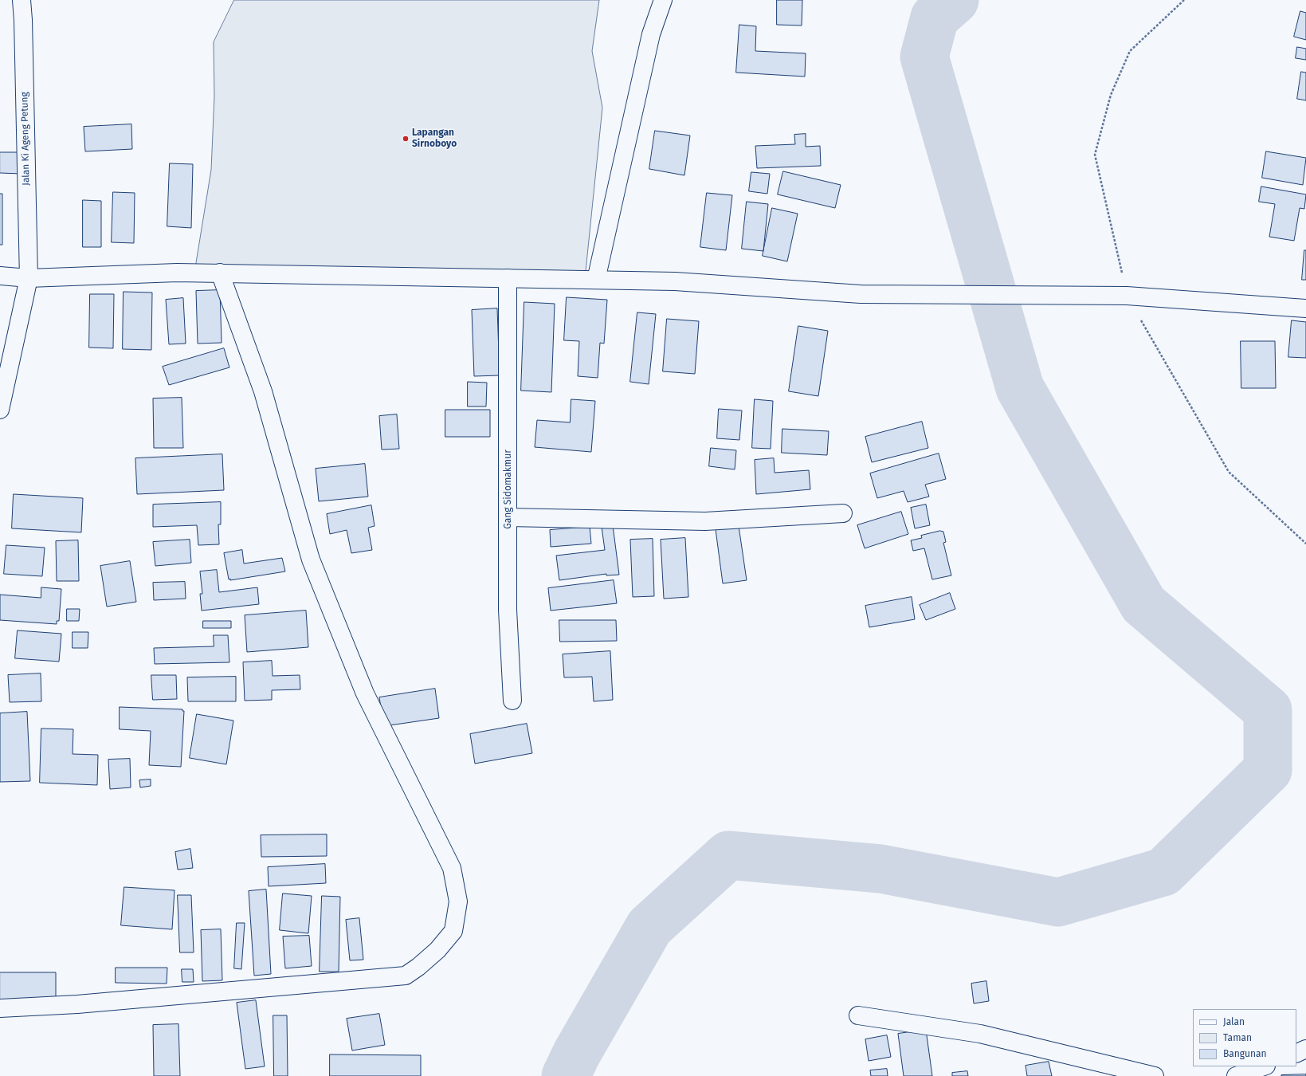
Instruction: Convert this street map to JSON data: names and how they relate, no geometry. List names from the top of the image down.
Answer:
{
  "streets": {
    "street": ["Jalan Ki Ageng Petung", "Gang Sidomakmur"]
  },
  "places": ["Lapangan Sirnoboyo"],
  "legend": ["Jalan", "Taman", "Bangunan"]
}
